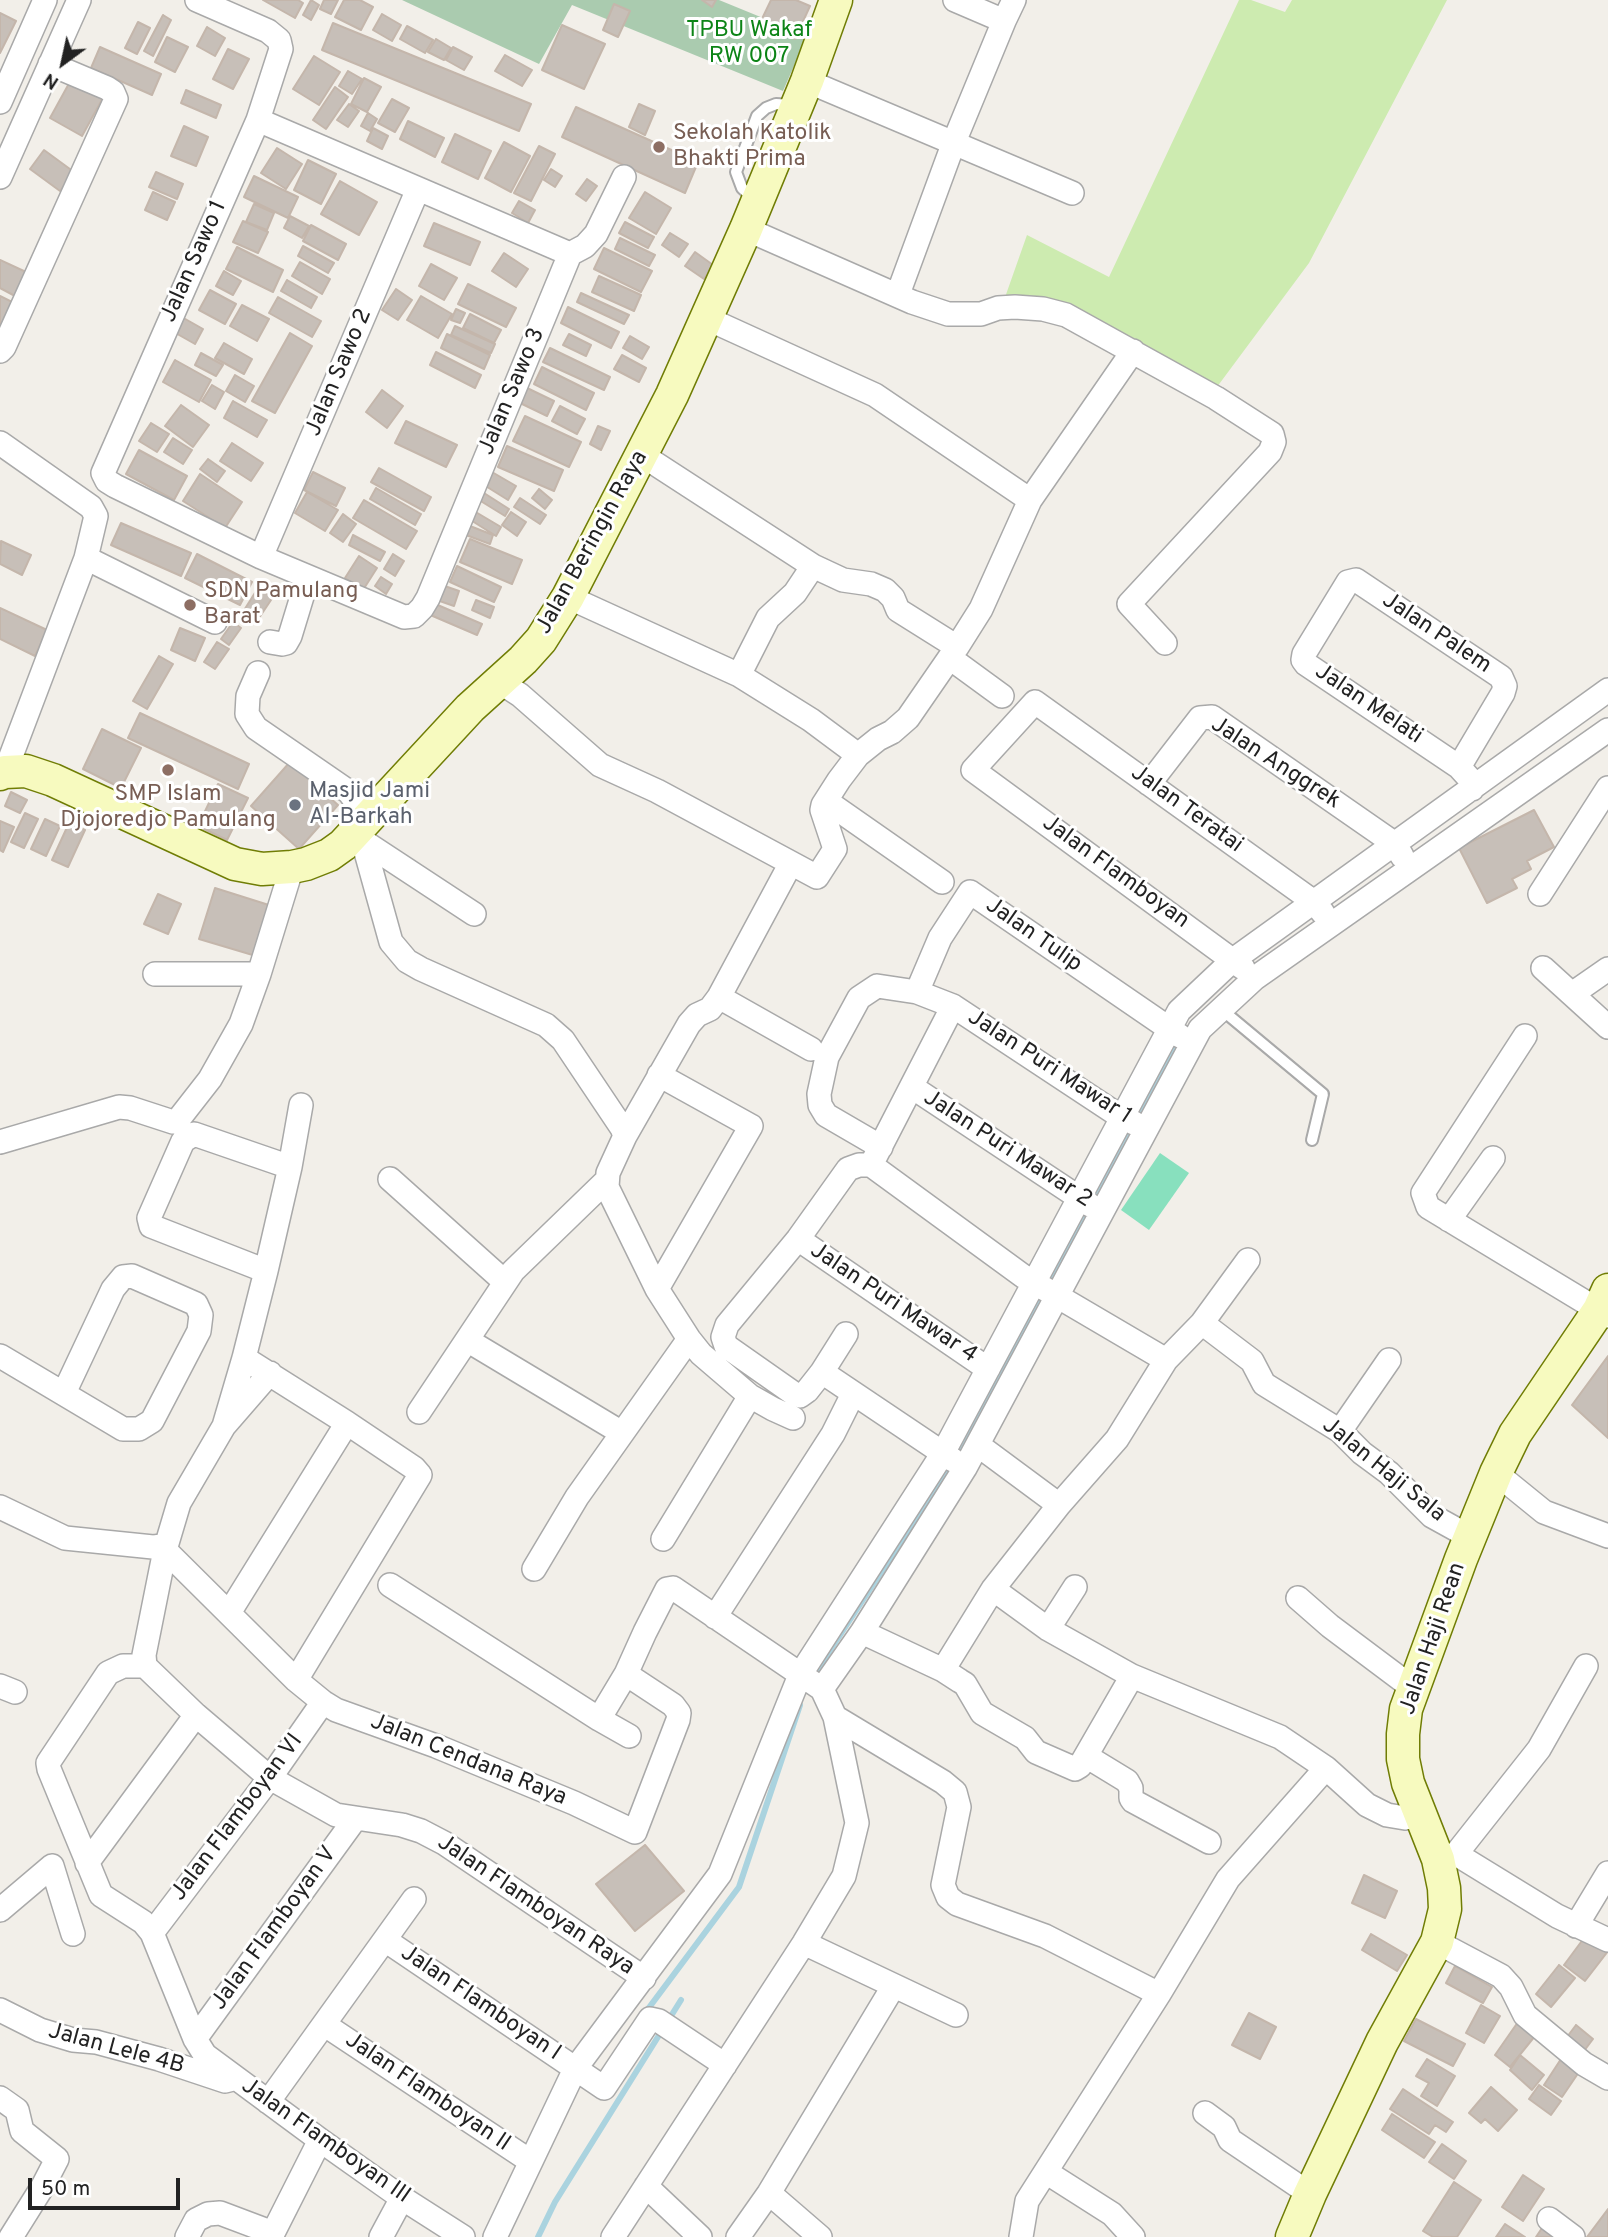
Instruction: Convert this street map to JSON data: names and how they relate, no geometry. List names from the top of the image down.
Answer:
{
  "streets": {
    "street": [
      "Jalan Sawo 1",
      "Jalan Sawo 2",
      "Jalan Sawo 3",
      "Jalan Beringin Raya",
      "Jalan Palem",
      "Jalan Melati",
      "Jalan Anggrek",
      "Jalan Teratai",
      "Jalan Flamboyan",
      "Jalan Tulip",
      "Jalan Puri Mawar 1",
      "Jalan Puri Mawar 2",
      "Jalan Puri Mawar 4",
      "Jalan Haji Sala",
      "Jalan Haji Rean",
      "Jalan Cendana Raya",
      "Jalan Flamboyan VI",
      "Jalan Flamboyan Raya",
      "Jalan Flamboyan V",
      "Jalan Flamboyan I",
      "Jalan Lele 4B",
      "Jalan Flamboyan II",
      "Jalan Flamboyan III"
    ]
  },
  "crossings": [
    ["Jalan Sawo 1", "Jalan Sawo 2"],
    ["Jalan Palem", "Jalan Melati"],
    ["Jalan Anggrek", "Jalan Teratai"],
    ["Jalan Teratai", "Jalan Flamboyan"],
    ["Jalan Tulip", "Jalan Puri Mawar 1"],
    ["Jalan Haji Sala", "Jalan Haji Rean"],
    ["Jalan Cendana Raya", "Jalan Flamboyan VI"],
    ["Jalan Flamboyan VI", "Jalan Flamboyan Raya"],
    ["Jalan Flamboyan Raya", "Jalan Flamboyan V"],
    ["Jalan Flamboyan V", "Jalan Flamboyan III"],
    ["Jalan Lele 4B", "Jalan Flamboyan III"]
  ],
  "parks": ["TPBU Wakaf RW 007"],
  "places": [
    "Sekolah Katolik Bhakti Prima",
    "SDN Pamulang Barat",
    "SMP Islam Djojoredjo Pamulang",
    "Masjid Jami Al-Barkah"
  ],
  "scale_bar": "50 m",
  "north": "bottom left"
}
